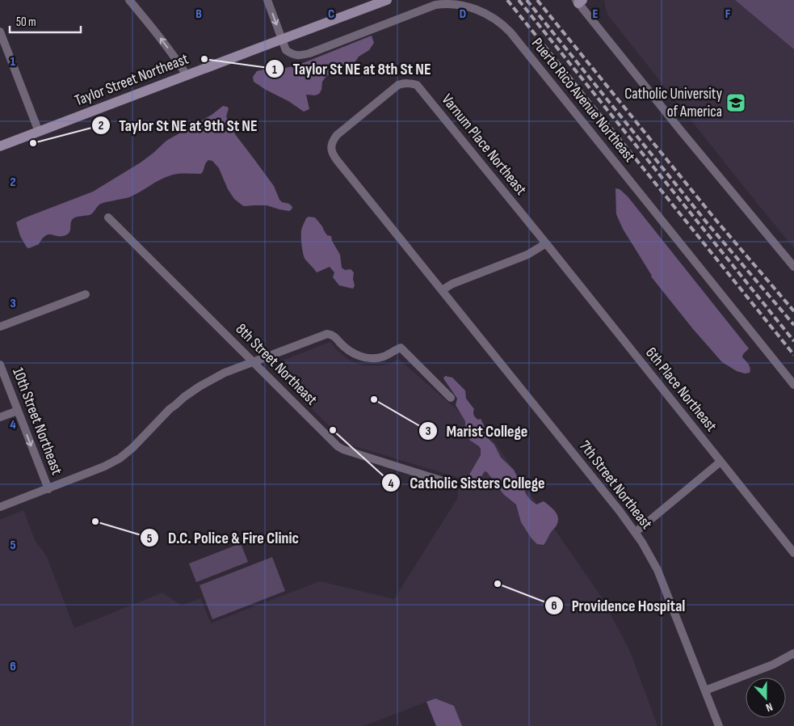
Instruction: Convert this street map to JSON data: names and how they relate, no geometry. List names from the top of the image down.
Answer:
{
  "streets": {
    "main road": ["Taylor Street Northeast"],
    "street": [
      "Puerto Rico Avenue Northeast",
      "Varnum Place Northeast",
      "8th Street Northeast",
      "6th Place Northeast",
      "10th Street Northeast",
      "7th Street Northeast"
    ]
  },
  "crossings": [
    ["Taylor Street Northeast", "Puerto Rico Avenue Northeast"],
    ["Varnum Place Northeast", "6th Place Northeast"],
    ["Varnum Place Northeast", "7th Street Northeast"]
  ],
  "one_way": ["10th Street Northeast"],
  "places": {
    "other": [
      "Taylor St NE at 8th St NE",
      "Taylor St NE at 9th St NE",
      "Marist College",
      "Catholic Sisters College",
      "D.C. Police & Fire Clinic",
      "Providence Hospital"
    ],
    "school or university": ["Catholic University of America"]
  },
  "scale_bar": "50 m",
  "north": "bottom",
  "grid": {
    "columns": [
      "B",
      "C",
      "D",
      "E",
      "F"
    ],
    "rows": [
      "1",
      "2",
      "3",
      "4",
      "5",
      "6"
    ]
  }
}
